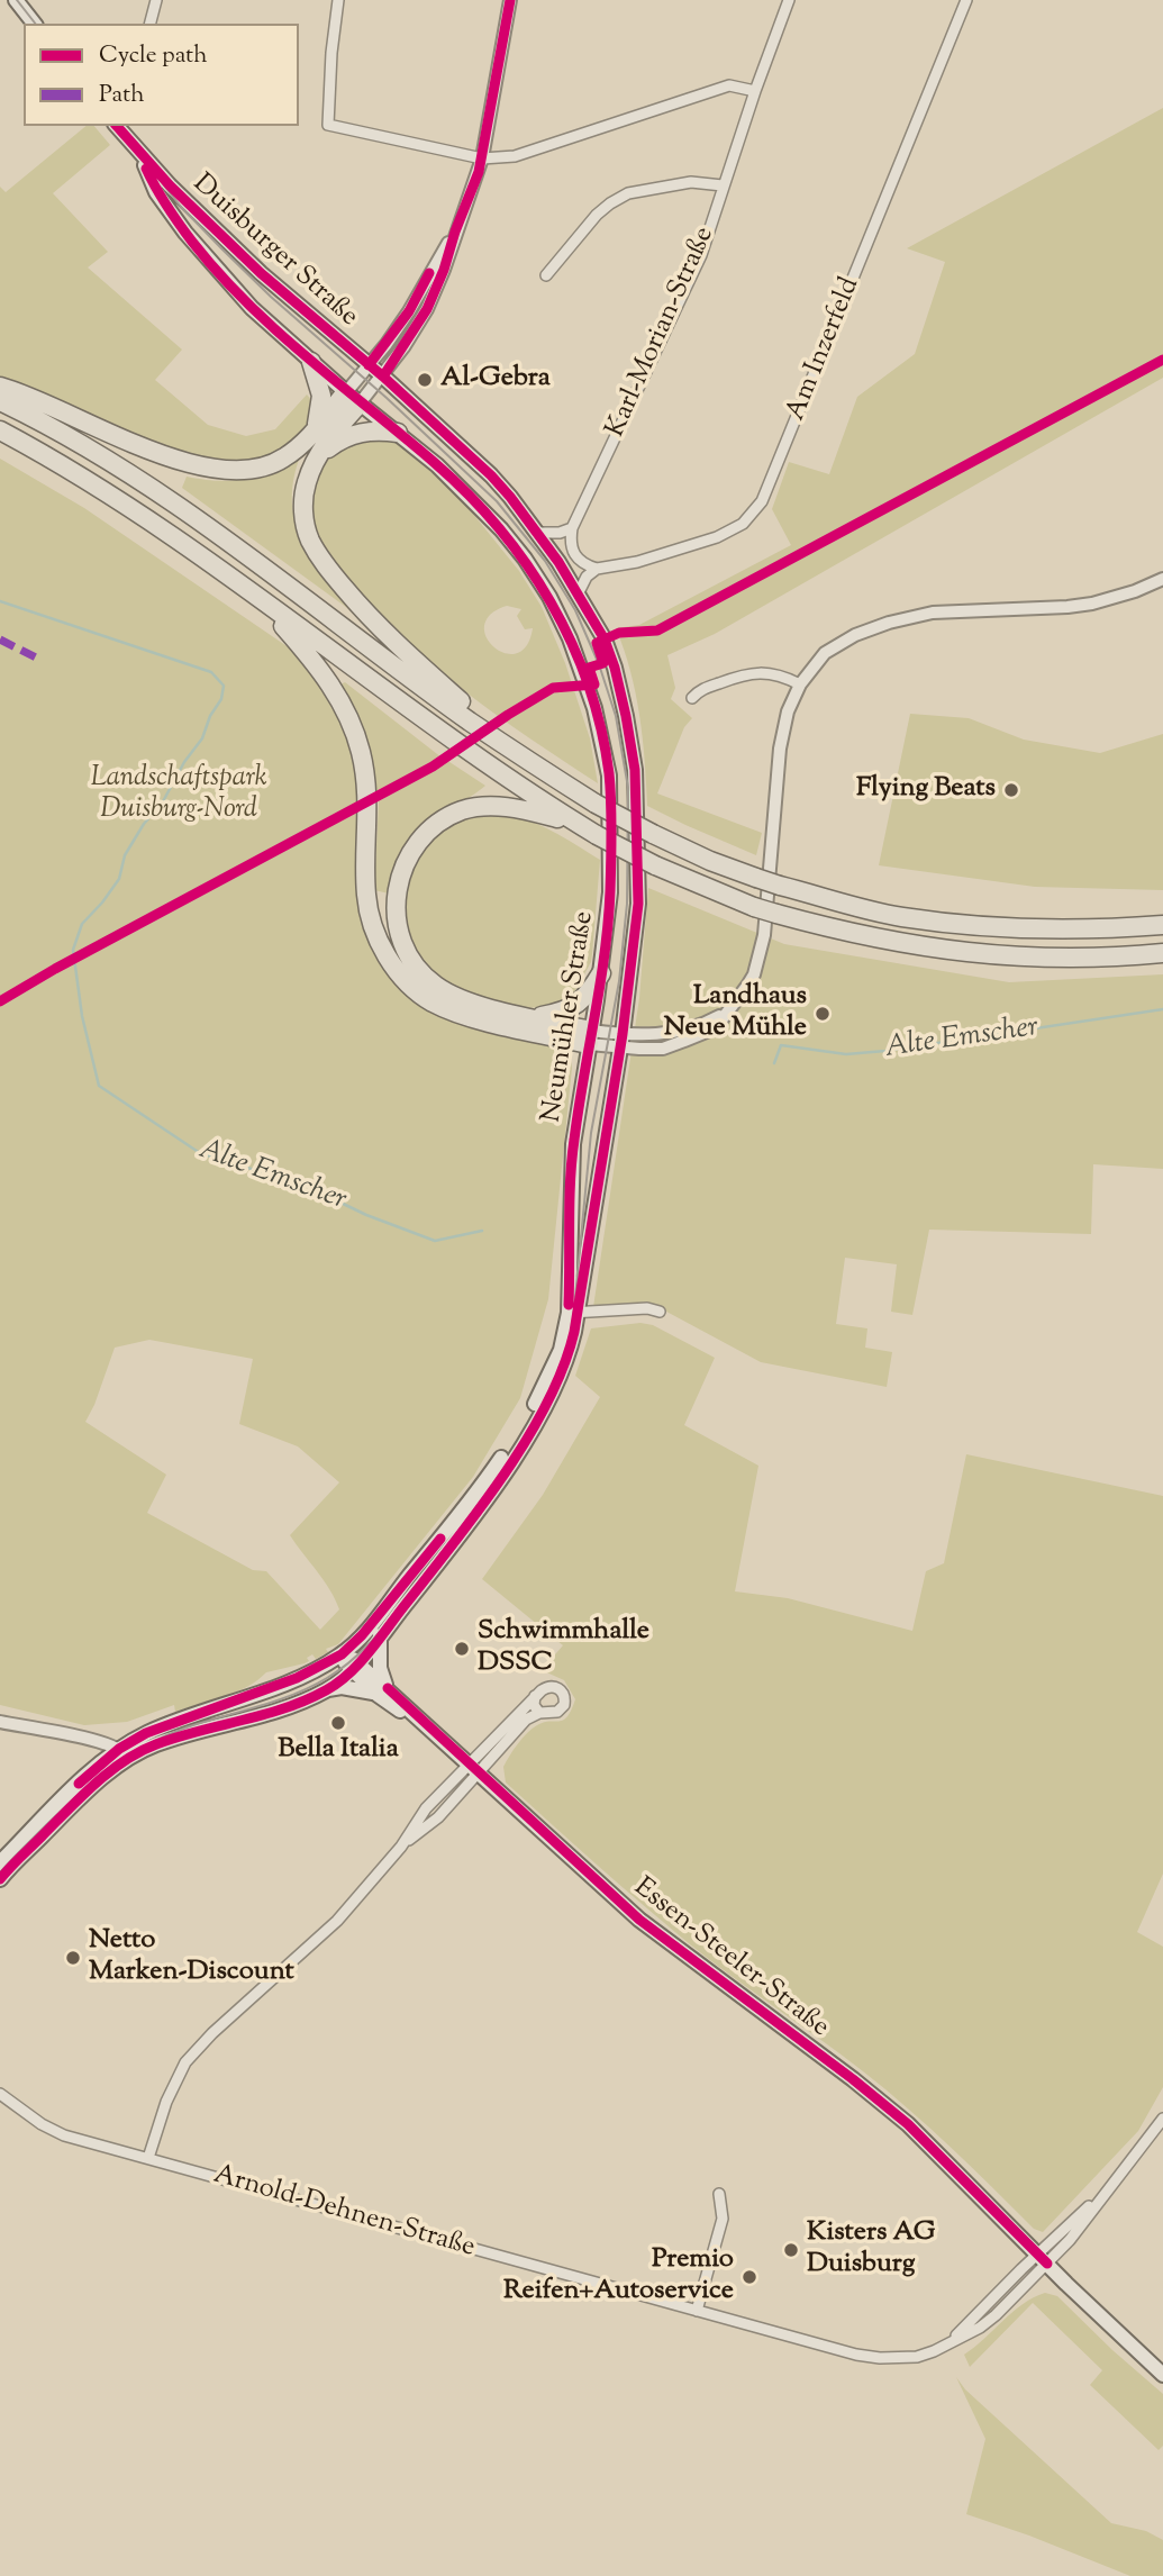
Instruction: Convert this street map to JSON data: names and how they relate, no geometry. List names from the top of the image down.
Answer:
{
  "streets": {
    "main road": ["Duisburger Straße", "Neumühler Straße", "Essen-Steeler-Straße"],
    "street": ["Karl-Morian-Straße", "Am Inzerfeld", "Arnold-Dehnen-Straße"]
  },
  "crossings": [
    ["Duisburger Straße", "Neumühler Straße"],
    ["Neumühler Straße", "Essen-Steeler-Straße"],
    ["Essen-Steeler-Straße", "Arnold-Dehnen-Straße"]
  ],
  "water": ["Alte Emscher"],
  "parks": ["Landschaftspark Duisburg-Nord"],
  "places": [
    "Al-Gebra",
    "Flying Beats",
    "Landhaus Neue Mühle",
    "Schwimmhalle DSSC",
    "Bella Italia",
    "Netto Marken-Discount",
    "Kisters AG Duisburg",
    "Premio Reifen+Autoservice"
  ],
  "legend": ["Cycle path", "Path"]
}
